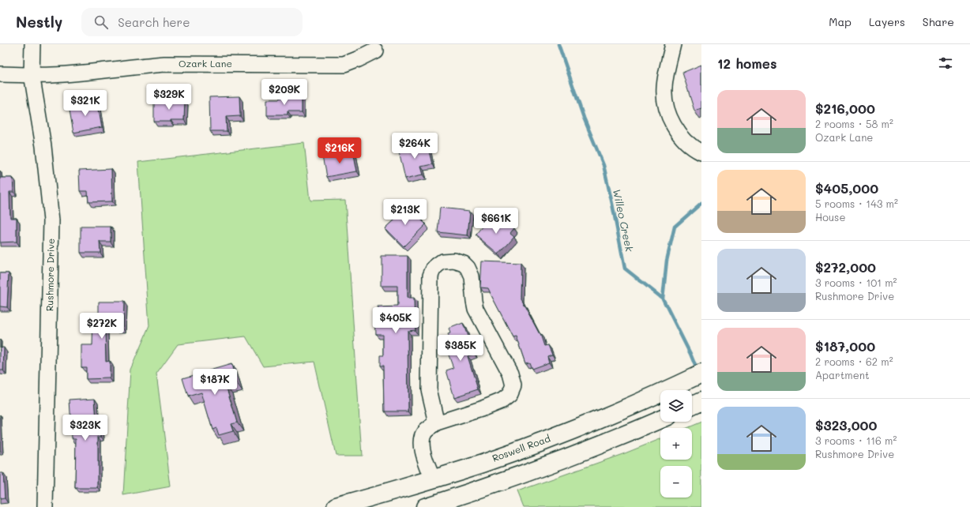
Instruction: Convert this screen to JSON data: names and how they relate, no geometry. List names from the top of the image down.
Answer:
{
  "streets": {
    "highway": ["Roswell Road"],
    "street": ["Ozark Lane", "Rushmore Drive"]
  },
  "crossings": [
    ["Ozark Lane", "Rushmore Drive"]
  ],
  "water": ["Willeo Creek"],
  "page": {
    "header": "Nestly",
    "search": "Search here",
    "nav": ["Map", "Layers", "Share"],
    "heading": "12 homes",
    "price": [
      "$209K",
      "$329K",
      "$321K",
      "$264K",
      "$216K",
      "$213K",
      "$661K",
      "$405K",
      "$272K",
      "$385K",
      "$187K",
      "$323K"
    ],
    "list": [
      {
        "name": "$216,000",
        "note": "2 rooms · 58 m² · Ozark Lane"
      },
      {
        "name": "$405,000",
        "note": "5 rooms · 143 m² · House"
      },
      {
        "name": "$272,000",
        "note": "3 rooms · 101 m² · Rushmore Drive"
      },
      {
        "name": "$187,000",
        "note": "2 rooms · 62 m² · Apartment"
      },
      {
        "name": "$323,000",
        "note": "3 rooms · 116 m² · Rushmore Drive"
      }
    ],
    "map_buttons": ["+", "−"]
  }
}
